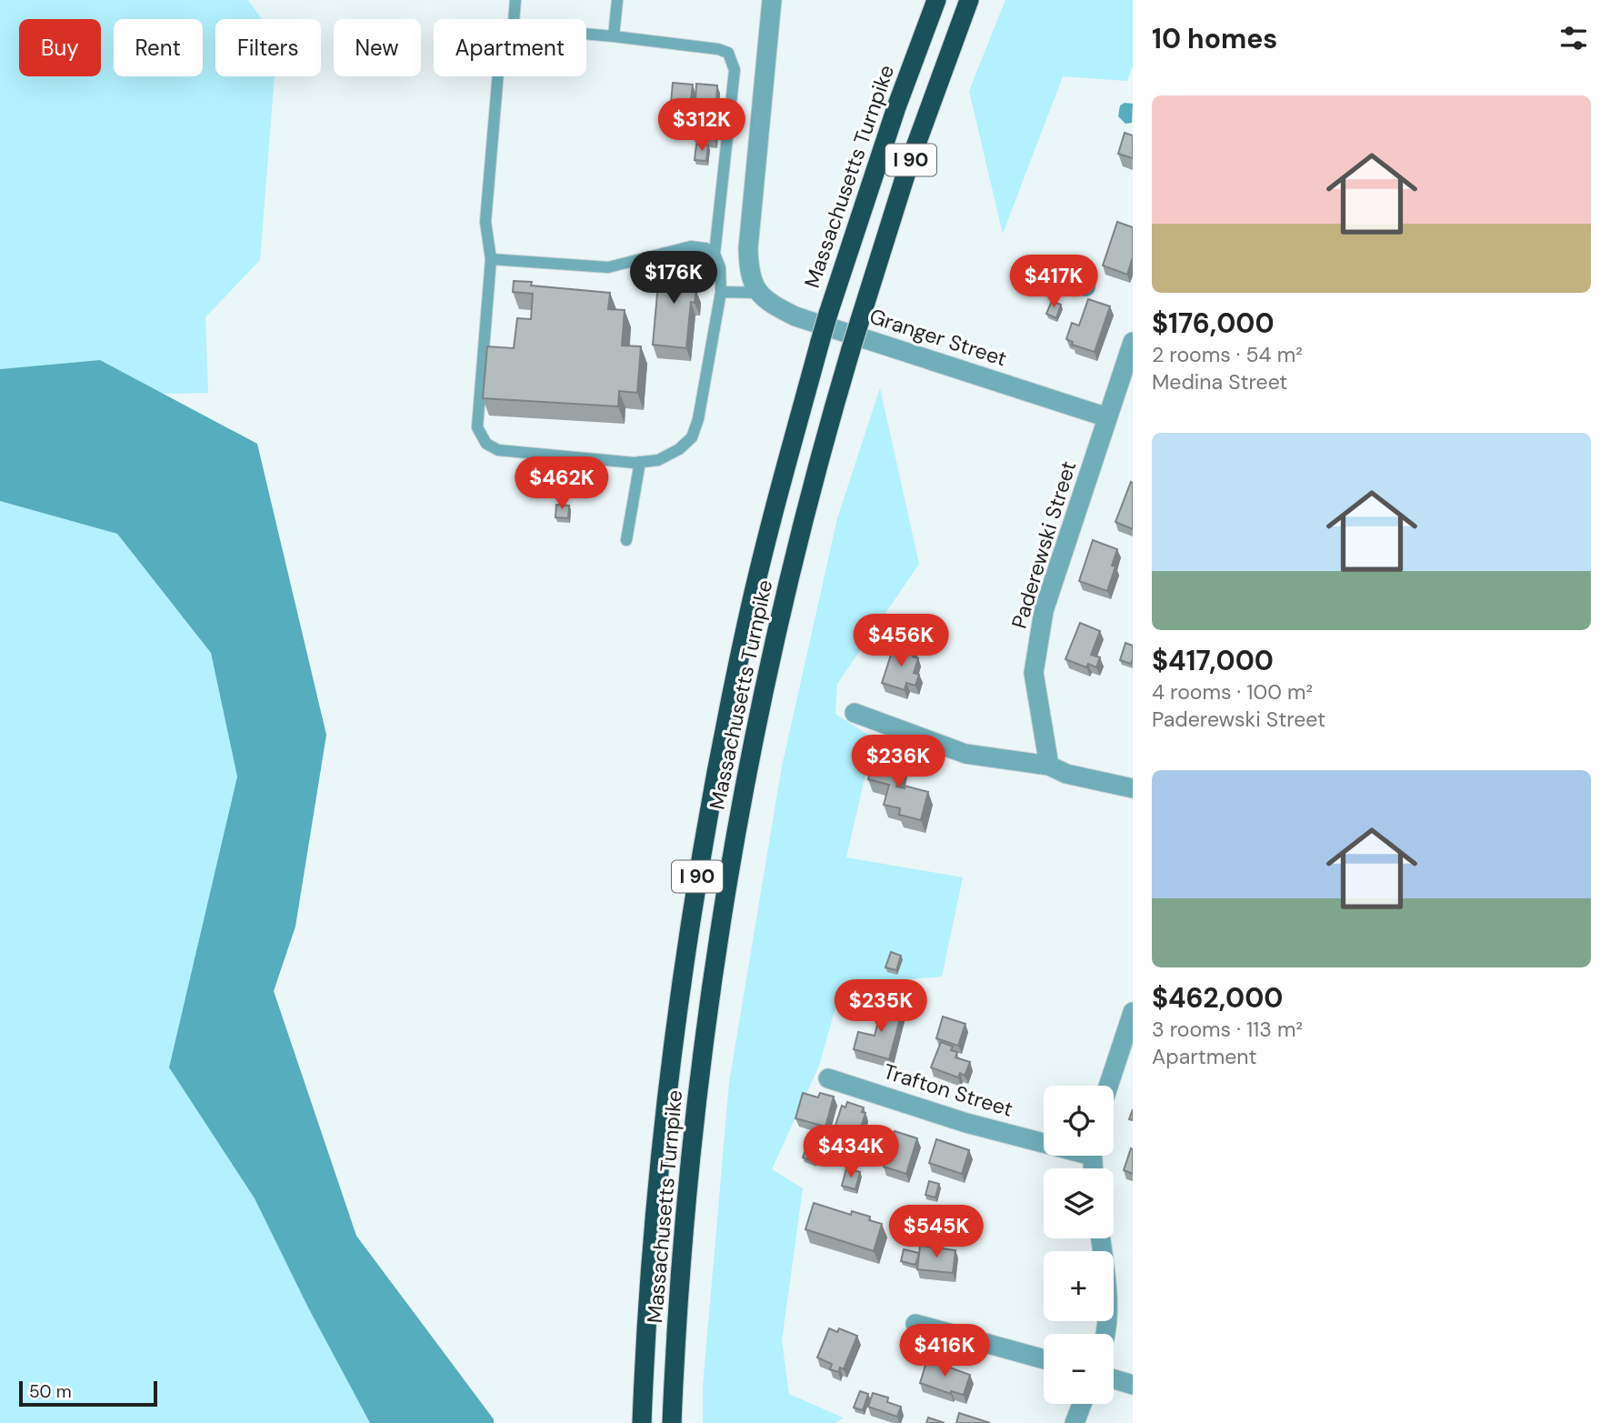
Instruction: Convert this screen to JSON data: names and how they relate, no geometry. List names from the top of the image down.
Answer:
{
  "streets": {
    "highway": ["I 90", "Massachusetts Turnpike"],
    "street": ["Granger Street", "Paderewski Street", "Trafton Street"]
  },
  "crossings": [
    ["Granger Street", "Paderewski Street"]
  ],
  "scale_bar": "50 m",
  "page": {
    "heading": "10 homes",
    "chip": [
      "Buy",
      "Rent",
      "Filters",
      "New",
      "Apartment"
    ],
    "list": [
      {
        "name": "$176,000",
        "note": "2 rooms · 54 m² · Medina Street"
      },
      {
        "name": "$417,000",
        "note": "4 rooms · 100 m² · Paderewski Street"
      },
      {
        "name": "$462,000",
        "note": "3 rooms · 113 m² · Apartment"
      }
    ],
    "price": [
      "$312K",
      "$176K",
      "$417K",
      "$462K",
      "$456K",
      "$236K",
      "$235K",
      "$434K",
      "$545K",
      "$416K"
    ],
    "map_buttons": ["+", "−"],
    "scale": "50 m"
  }
}
